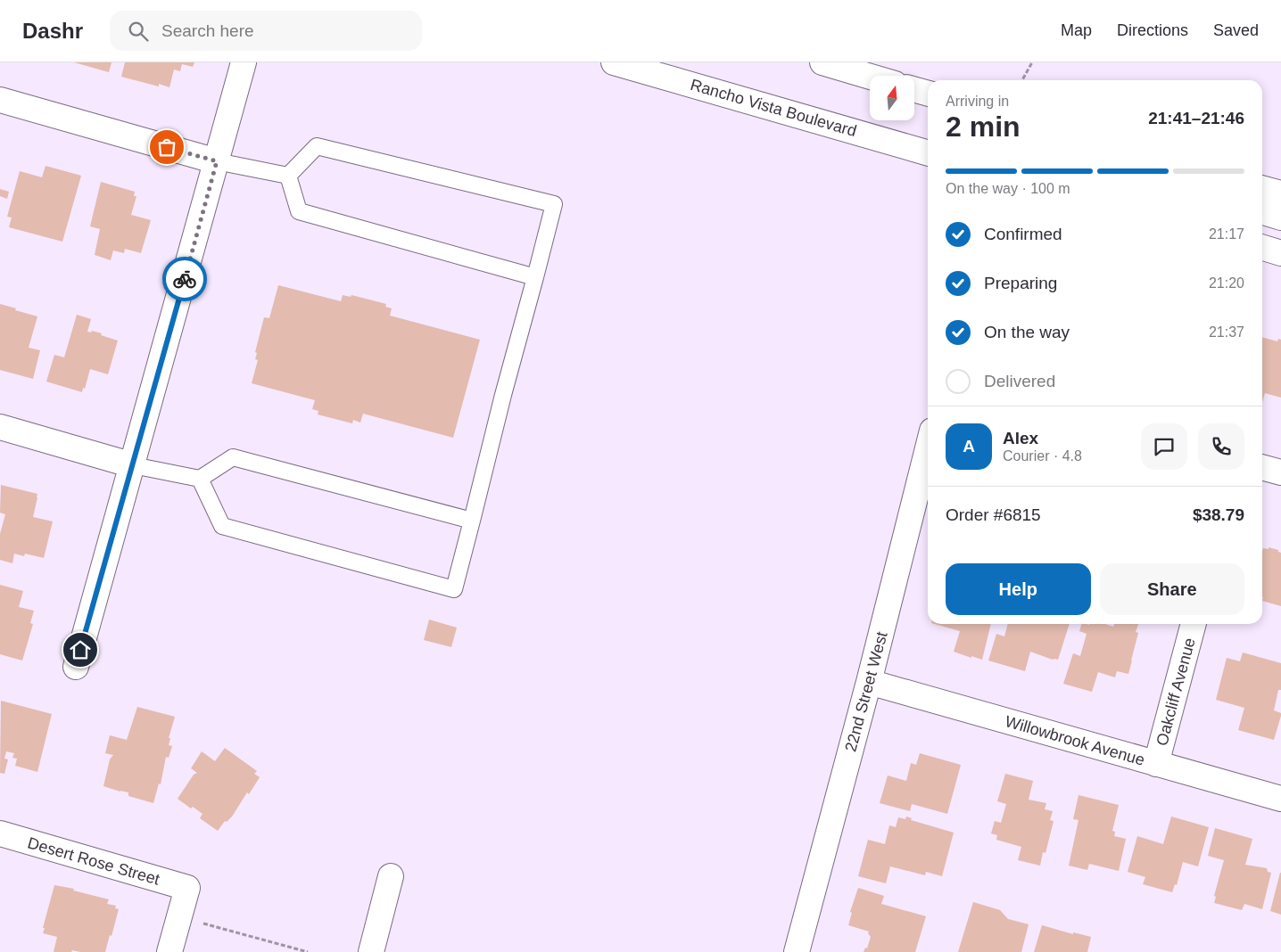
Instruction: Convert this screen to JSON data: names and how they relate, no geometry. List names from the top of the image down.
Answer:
{
  "streets": {
    "street": [
      "Rancho Vista Boulevard",
      "22nd Street West",
      "Oakcliff Avenue",
      "Willowbrook Avenue",
      "Desert Rose Street"
    ]
  },
  "crossings": [
    ["22nd Street West", "Willowbrook Avenue"],
    ["Oakcliff Avenue", "Willowbrook Avenue"]
  ],
  "north": "top",
  "page": {
    "header": "Dashr",
    "search": "Search here",
    "nav": ["Map", "Directions", "Saved"],
    "heading": ["2 min", "Arriving in", "21:41–21:46"],
    "panel": [
      "Alex",
      "Courier · 4.8",
      "Order #6815",
      "$38.79"
    ],
    "bar": "On the way · 100 m",
    "list": [
      ["Confirmed", "21:17"],
      ["Preparing", "21:20"],
      ["On the way", "21:37"],
      "Delivered"
    ],
    "round": "A",
    "buttons": ["Help", "Share"]
  }
}
